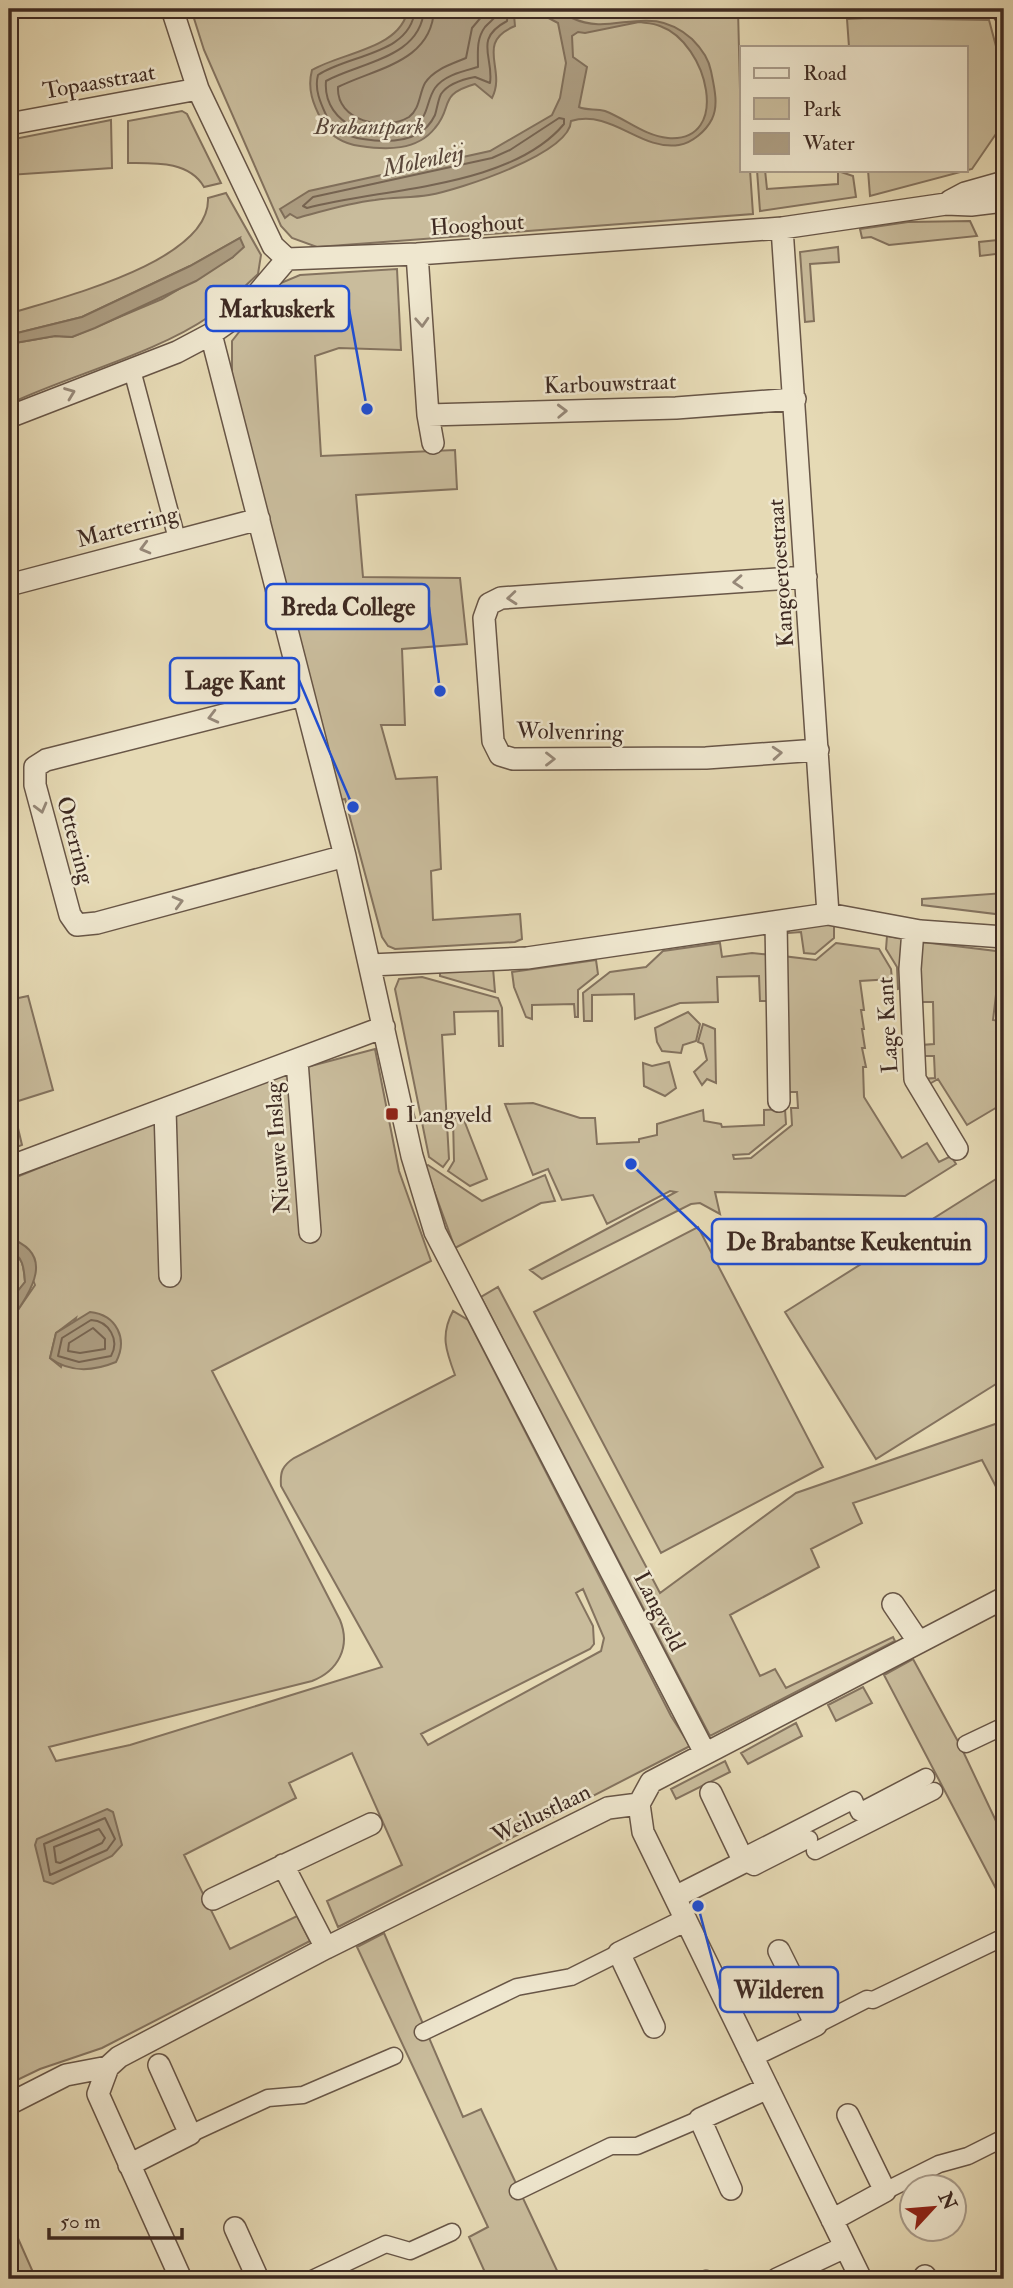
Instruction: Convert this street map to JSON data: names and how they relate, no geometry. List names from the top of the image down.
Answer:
{
  "streets": {
    "street": [
      "Topaasstraat",
      "Hooghout",
      "Karbouwstraat",
      "Marterring",
      "Kangoeroestraat",
      "Wolvenring",
      "Otterring",
      "Lage Kant",
      "Nieuwe Inslag",
      "Langveld",
      "Weilustlaan"
    ]
  },
  "crossings": [
    ["Hooghout", "Kangoeroestraat"],
    ["Karbouwstraat", "Kangoeroestraat"],
    ["Kangoeroestraat", "Wolvenring"],
    ["Nieuwe Inslag", "Langveld"]
  ],
  "one_way": ["Karbouwstraat"],
  "water": ["Molenleij"],
  "parks": ["Brabantpark"],
  "places": {
    "other": [
      "Markuskerk",
      "Breda College",
      "Lage Kant",
      "De Brabantse Keukentuin",
      "Wilderen"
    ],
    "transit": ["Langveld"]
  },
  "legend": ["Road", "Park", "Water"],
  "scale_bar": "50 m",
  "north": "top right"
}
